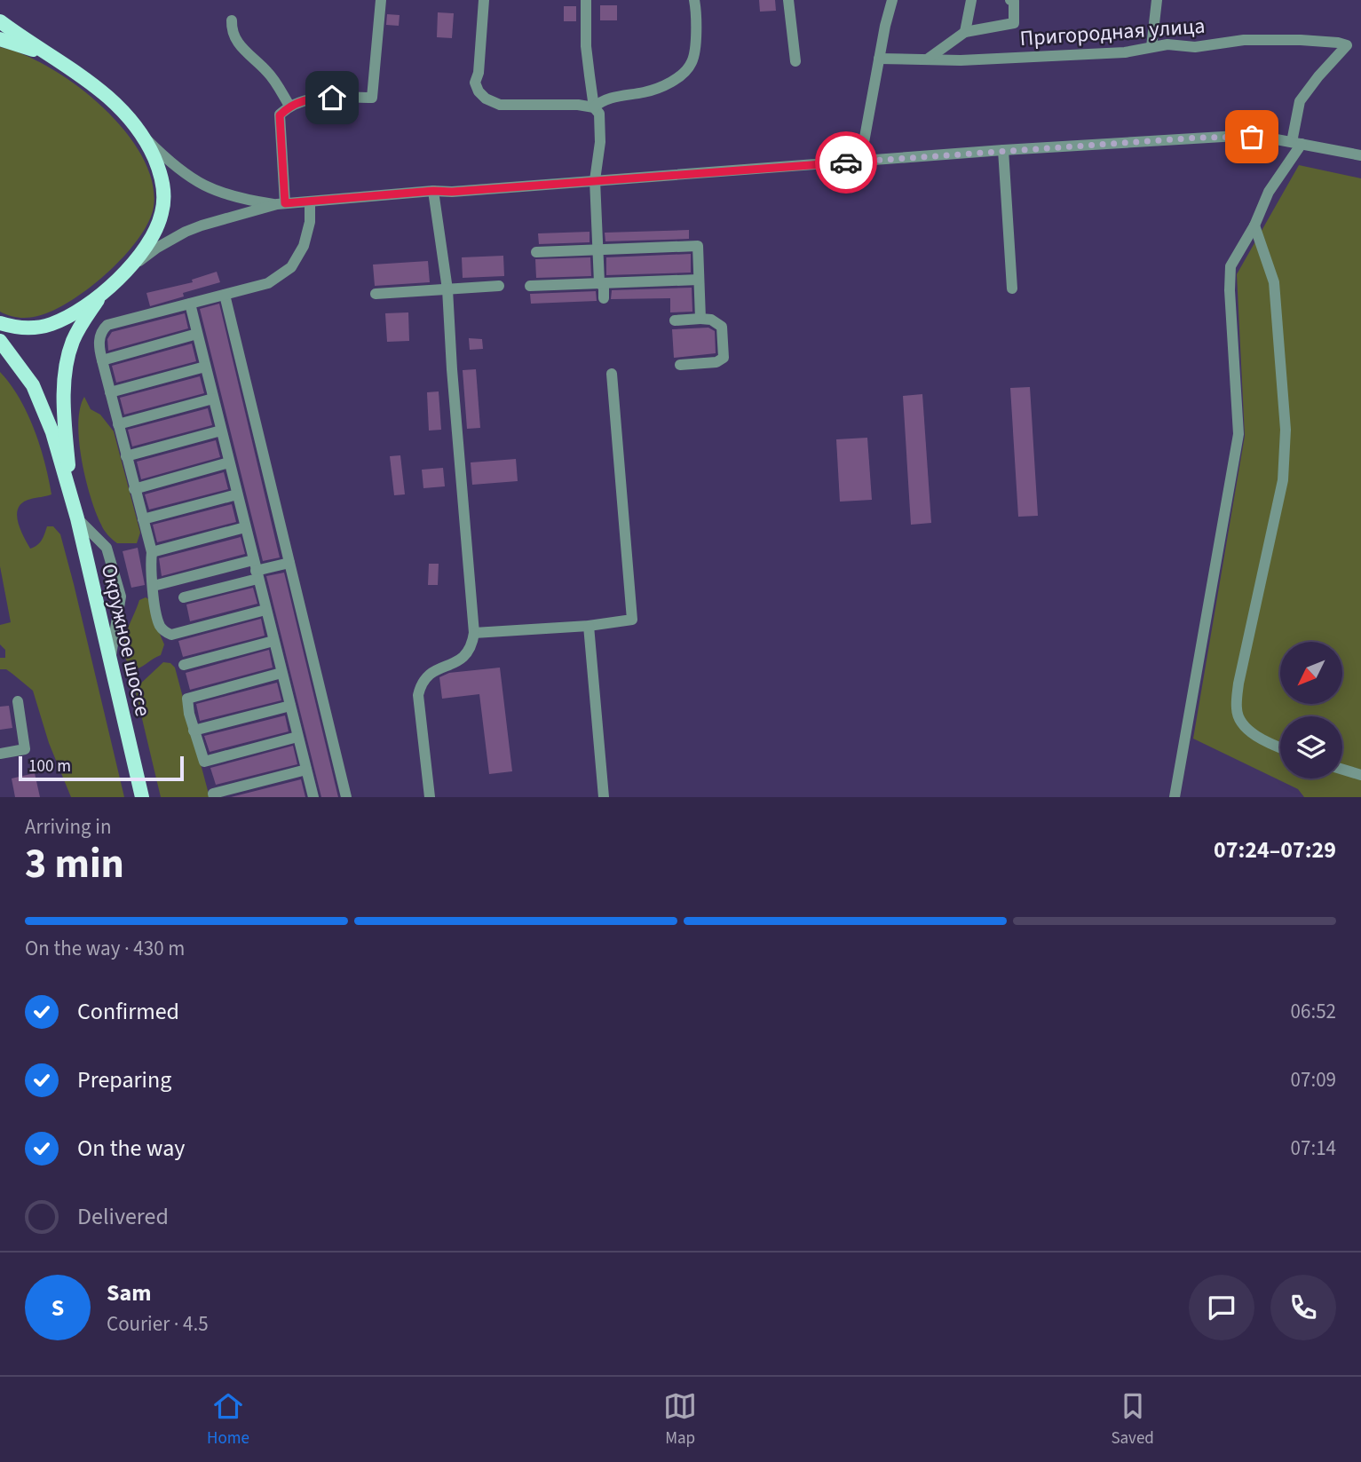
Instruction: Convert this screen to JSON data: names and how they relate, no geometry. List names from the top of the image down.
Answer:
{
  "streets": {
    "main road": ["Окружное шоссе"],
    "street": ["Пригородная улица"]
  },
  "scale_bar": "100 m",
  "north": "bottom left",
  "page": {
    "scale": "100 m",
    "heading": ["3 min", "Arriving in", "07:24–07:29"],
    "panel": ["Sam", "Courier · 4.5"],
    "bar": "On the way · 430 m",
    "list": [
      ["Confirmed", "06:52"],
      ["Preparing", "07:09"],
      ["On the way", "07:14"],
      "Delivered"
    ],
    "round": "S",
    "tabs": ["Home", "Map", "Saved"]
  }
}
